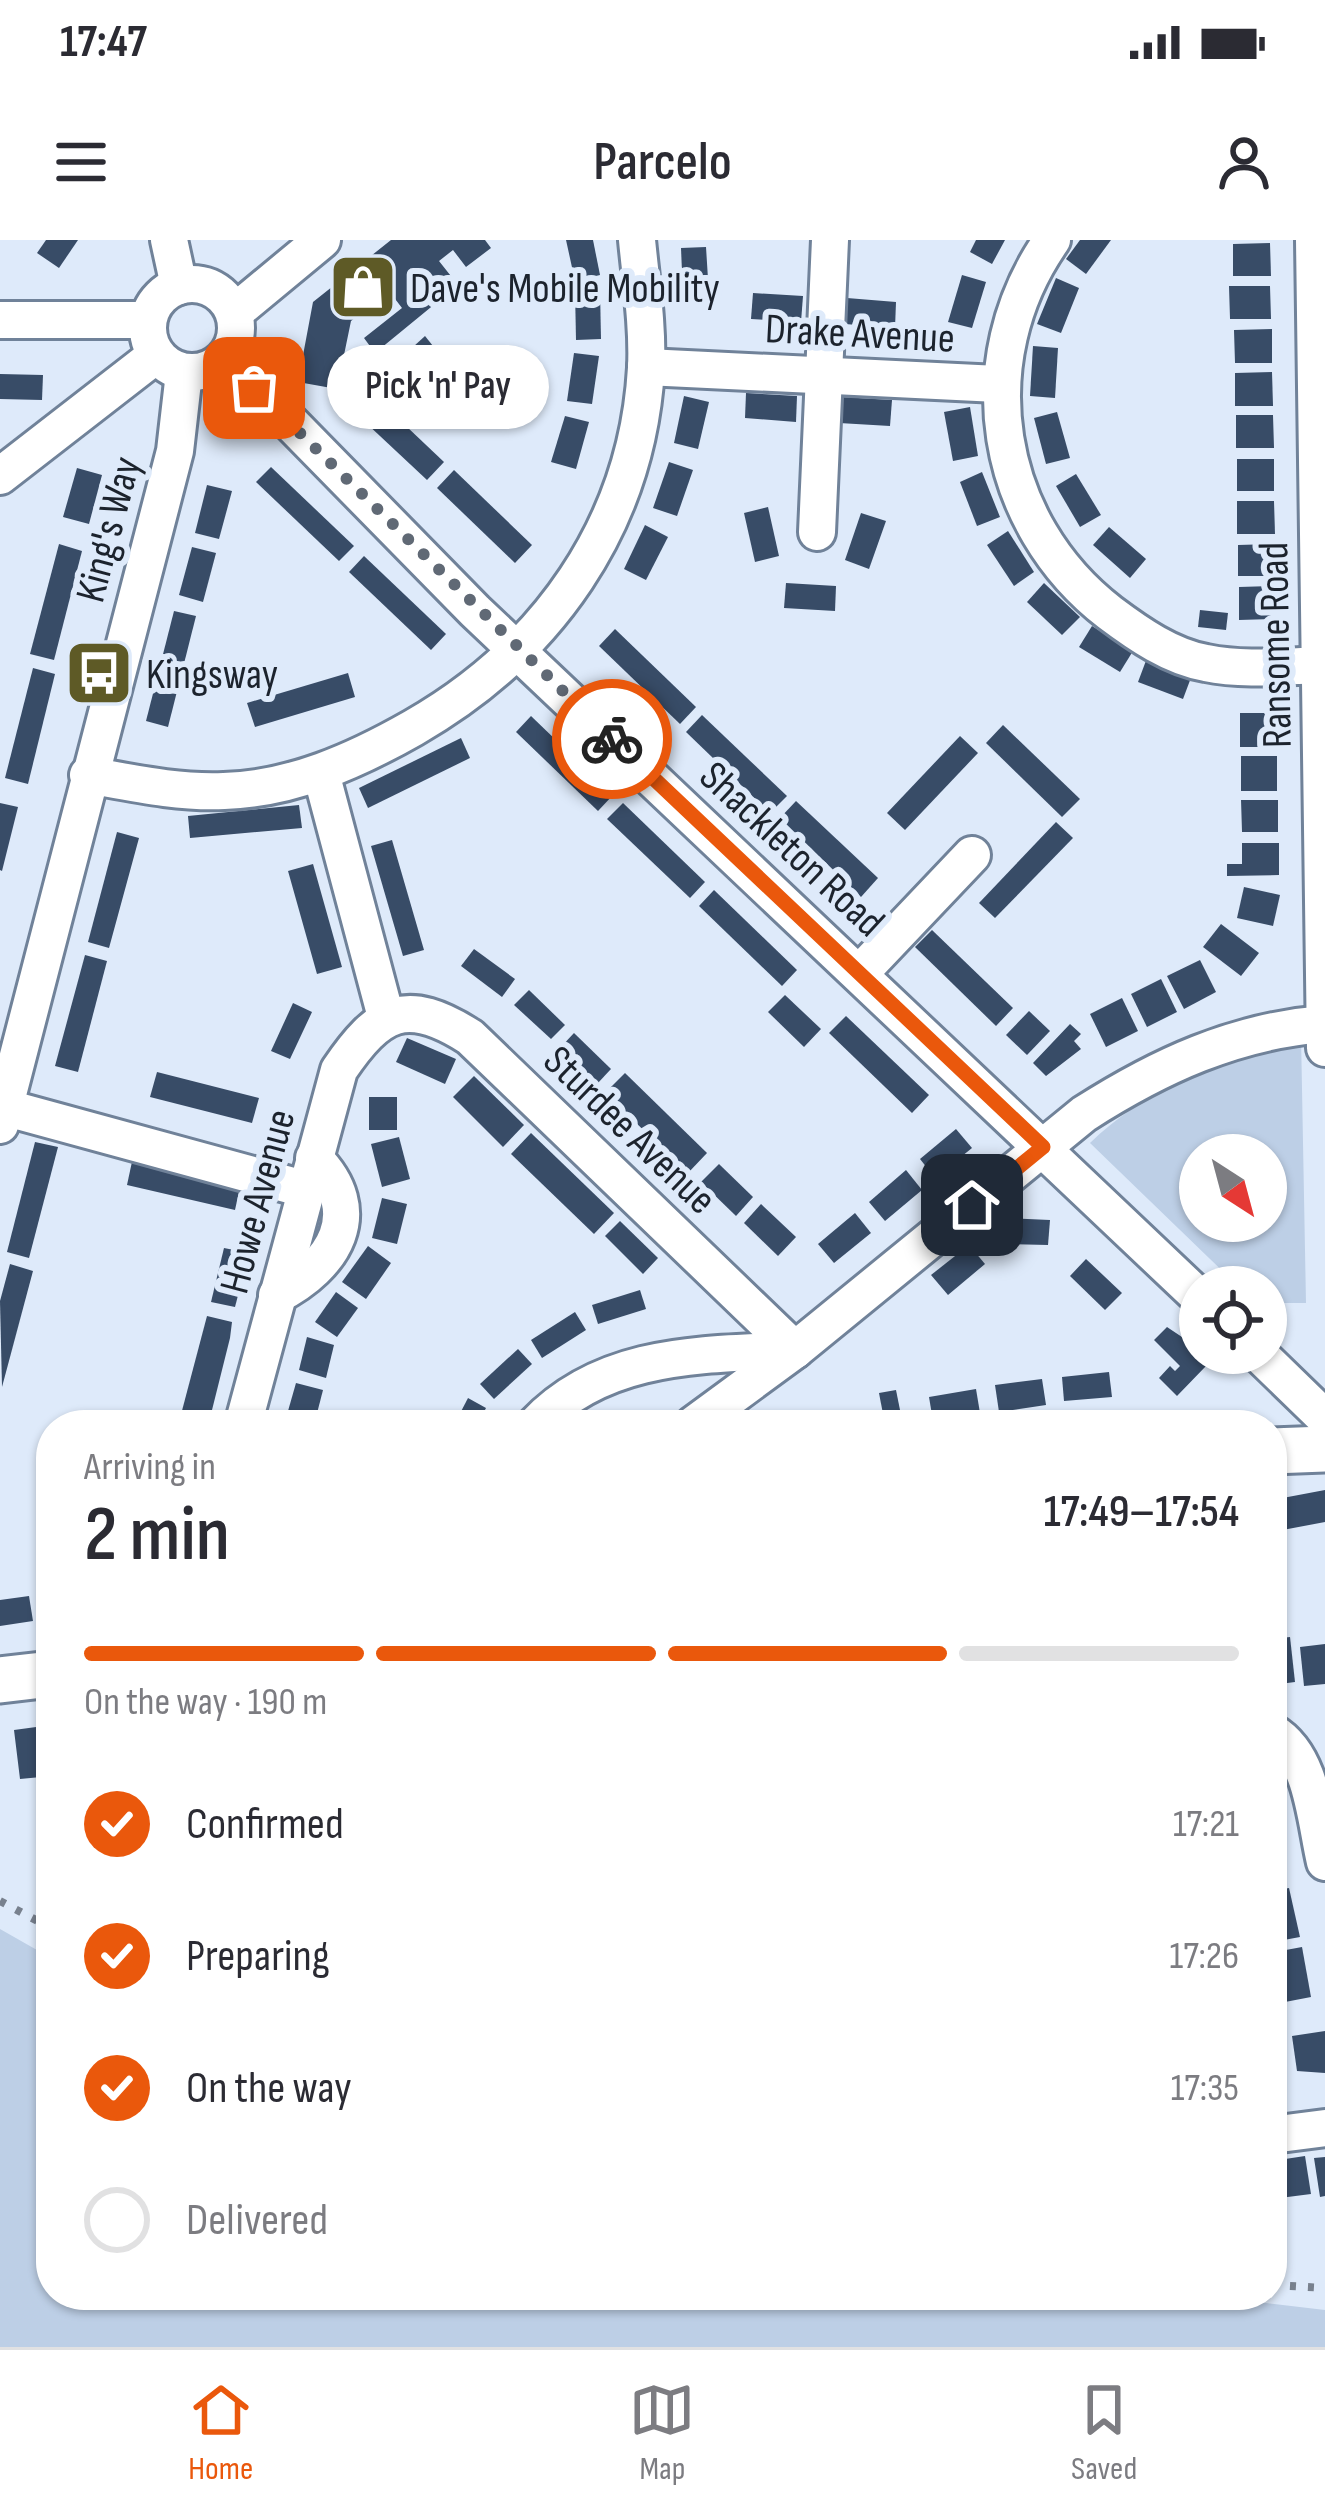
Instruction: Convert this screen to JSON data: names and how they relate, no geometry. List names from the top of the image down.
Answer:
{
  "streets": {
    "street": [
      "Drake Avenue",
      "King's Way",
      "Ransome Road",
      "Shackleton Road",
      "Sturdee Avenue",
      "Howe Avenue"
    ]
  },
  "crossings": [
    ["King's Way", "Shackleton Road"],
    ["Sturdee Avenue", "Howe Avenue"]
  ],
  "places": {
    "shop": ["Dave's Mobile Mobility"],
    "other": ["Pick 'n' Pay"],
    "bus stop": ["Kingsway"]
  },
  "north": "bottom right",
  "page": {
    "status": "17:47",
    "header": "Parcelo",
    "bubble": "Pick 'n' Pay",
    "heading": ["2 min", "Arriving in", "17:49–17:54"],
    "bar": "On the way · 190 m",
    "list": [
      ["Confirmed", "17:21"],
      ["Preparing", "17:26"],
      ["On the way", "17:35"],
      "Delivered"
    ],
    "tabs": ["Home", "Map", "Saved"]
  }
}
